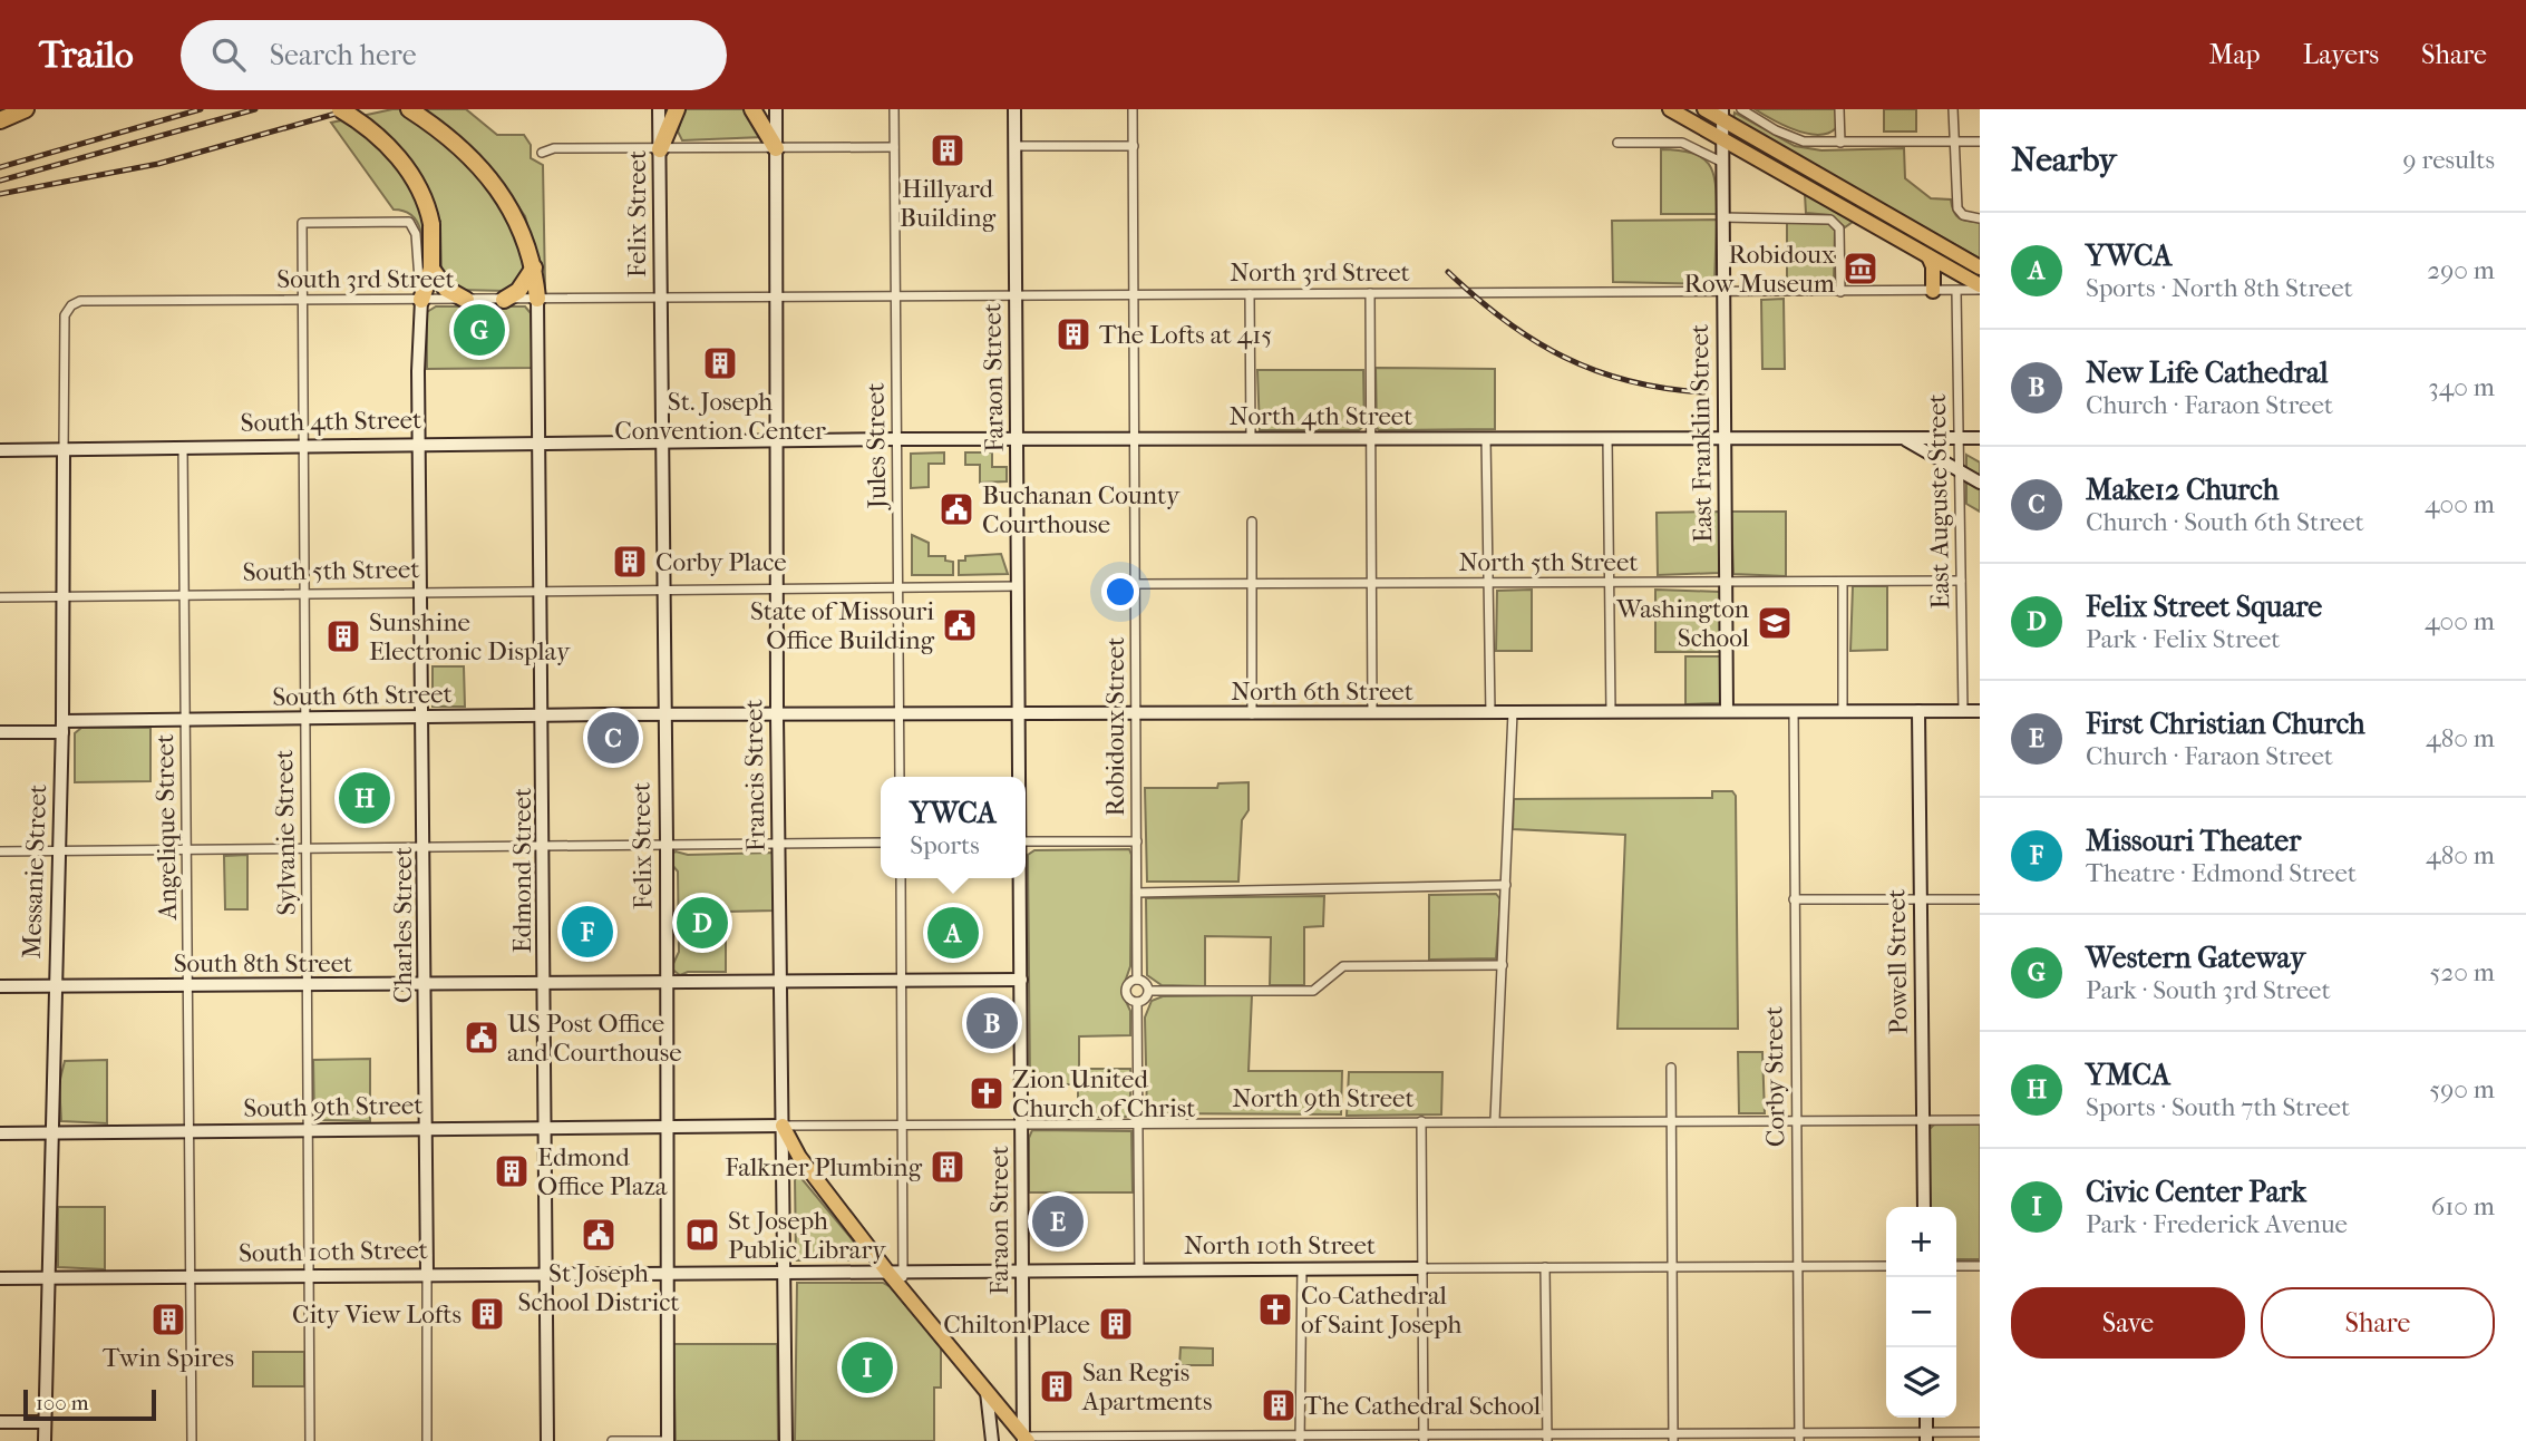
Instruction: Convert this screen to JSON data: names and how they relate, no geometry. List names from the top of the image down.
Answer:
{
  "streets": {
    "main road": [
      "Felix Street",
      "Faraon Street",
      "North 4th Street",
      "South 4th Street",
      "East Franklin Street",
      "North 6th Street",
      "South 6th Street",
      "Francis Street",
      "Edmond Street",
      "Messanie Street",
      "Charles Street",
      "Powell Street",
      "South 8th Street",
      "North 9th Street",
      "South 9th Street",
      "North 10th Street",
      "South 10th Street"
    ],
    "street": [
      "North 3rd Street",
      "South 3rd Street",
      "Jules Street",
      "East Auguste Street",
      "North 5th Street",
      "South 5th Street",
      "Robidoux Street",
      "Angelique Street",
      "Sylvanie Street",
      "Corby Street"
    ]
  },
  "crossings": [
    ["Felix Street", "North 3rd Street"],
    ["Felix Street", "South 3rd Street"],
    ["Felix Street", "North 4th Street"],
    ["Felix Street", "South 4th Street"],
    ["Felix Street", "South 5th Street"],
    ["Felix Street", "North 6th Street"],
    ["Felix Street", "South 6th Street"],
    ["Felix Street", "South 8th Street"],
    ["Felix Street", "North 9th Street"],
    ["Felix Street", "South 9th Street"],
    ["Felix Street", "North 10th Street"],
    ["Felix Street", "South 10th Street"],
    ["North 3rd Street", "South 3rd Street"],
    ["North 3rd Street", "Faraon Street"],
    ["North 3rd Street", "East Franklin Street"],
    ["North 3rd Street", "Jules Street"],
    ["North 3rd Street", "East Auguste Street"],
    ["North 3rd Street", "Robidoux Street"],
    ["North 3rd Street", "Francis Street"],
    ["South 3rd Street", "Sylvanie Street"],
    ["South 3rd Street", "Edmond Street"],
    ["South 3rd Street", "Messanie Street"],
    ["South 3rd Street", "Charles Street"],
    ["Faraon Street", "North 4th Street"],
    ["Faraon Street", "North 6th Street"],
    ["Faraon Street", "South 8th Street"],
    ["Faraon Street", "North 9th Street"],
    ["Faraon Street", "North 10th Street"],
    ["North 4th Street", "South 4th Street"],
    ["North 4th Street", "East Franklin Street"],
    ["North 4th Street", "Jules Street"],
    ["North 4th Street", "East Auguste Street"],
    ["North 4th Street", "Robidoux Street"],
    ["North 4th Street", "Francis Street"],
    ["South 4th Street", "Angelique Street"],
    ["South 4th Street", "Sylvanie Street"],
    ["South 4th Street", "Edmond Street"],
    ["South 4th Street", "Messanie Street"],
    ["South 4th Street", "Charles Street"],
    ["East Franklin Street", "North 5th Street"],
    ["East Franklin Street", "North 6th Street"],
    ["Jules Street", "North 6th Street"],
    ["East Auguste Street", "North 5th Street"],
    ["East Auguste Street", "North 6th Street"],
    ["North 5th Street", "Robidoux Street"],
    ["South 5th Street", "Angelique Street"],
    ["South 5th Street", "Sylvanie Street"],
    ["South 5th Street", "Edmond Street"],
    ["South 5th Street", "Messanie Street"],
    ["South 5th Street", "Charles Street"],
    ["North 6th Street", "South 6th Street"],
    ["North 6th Street", "Robidoux Street"],
    ["North 6th Street", "Francis Street"],
    ["North 6th Street", "Powell Street"],
    ["North 6th Street", "Corby Street"],
    ["South 6th Street", "Angelique Street"],
    ["South 6th Street", "Sylvanie Street"],
    ["South 6th Street", "Edmond Street"],
    ["South 6th Street", "Messanie Street"],
    ["South 6th Street", "Charles Street"],
    ["Francis Street", "South 8th Street"],
    ["Francis Street", "North 9th Street"],
    ["Francis Street", "North 10th Street"],
    ["Angelique Street", "South 8th Street"],
    ["Angelique Street", "South 9th Street"],
    ["Angelique Street", "South 10th Street"],
    ["Sylvanie Street", "Charles Street"],
    ["Sylvanie Street", "South 8th Street"],
    ["Sylvanie Street", "South 9th Street"],
    ["Sylvanie Street", "South 10th Street"],
    ["Edmond Street", "South 8th Street"],
    ["Edmond Street", "South 9th Street"],
    ["Edmond Street", "South 10th Street"],
    ["Messanie Street", "South 8th Street"],
    ["Messanie Street", "South 9th Street"],
    ["Messanie Street", "South 10th Street"],
    ["Charles Street", "South 8th Street"],
    ["Charles Street", "South 9th Street"],
    ["Charles Street", "South 10th Street"],
    ["Powell Street", "North 9th Street"],
    ["Corby Street", "North 9th Street"],
    ["Corby Street", "North 10th Street"],
    ["North 9th Street", "South 9th Street"],
    ["North 10th Street", "South 10th Street"]
  ],
  "places": {
    "building": [
      "Hillyard Building",
      "The Lofts at 415",
      "St. Joseph Convention Center",
      "Corby Place",
      "Sunshine Electronic Display",
      "Falkner Plumbing",
      "Edmond Office Plaza",
      "City View Lofts",
      "Twin Spires",
      "Chilton Place",
      "San Regis Apartments",
      "The Cathedral School"
    ],
    "museum": ["Robidoux Row Museum"],
    "public building": [
      "Buchanan County Courthouse",
      "State of Missouri Office Building",
      "US Post Office and Courthouse",
      "St Joseph School District"
    ],
    "school or university": ["Washington School"],
    "church": ["Zion United Church of Christ", "Co-Cathedral of Saint Joseph"],
    "library": ["St Joseph Public Library"]
  },
  "scale_bar": "100 m",
  "page": {
    "header": "Trailo",
    "search": "Search here",
    "nav": ["Map", "Layers", "Share"],
    "heading": ["Nearby", "9 results"],
    "list": [
      {
        "mark": "A",
        "name": "YWCA",
        "note": "Sports · North 8th Street",
        "value": "290 m"
      },
      {
        "mark": "B",
        "name": "New Life Cathedral",
        "note": "Church · Faraon Street",
        "value": "340 m"
      },
      {
        "mark": "C",
        "name": "Make12 Church",
        "note": "Church · South 6th Street",
        "value": "400 m"
      },
      {
        "mark": "D",
        "name": "Felix Street Square",
        "note": "Park · Felix Street",
        "value": "400 m"
      },
      {
        "mark": "E",
        "name": "First Christian Church",
        "note": "Church · Faraon Street",
        "value": "480 m"
      },
      {
        "mark": "F",
        "name": "Missouri Theater",
        "note": "Theatre · Edmond Street",
        "value": "480 m"
      },
      {
        "mark": "G",
        "name": "Western Gateway",
        "note": "Park · South 3rd Street",
        "value": "520 m"
      },
      {
        "mark": "H",
        "name": "YMCA",
        "note": "Sports · South 7th Street",
        "value": "590 m"
      },
      {
        "mark": "I",
        "name": "Civic Center Park",
        "note": "Park · Frederick Avenue",
        "value": "610 m"
      }
    ],
    "pins": [
      "G",
      "C",
      "H",
      "D",
      "F",
      "A",
      "B",
      "E",
      "I"
    ],
    "popup": ["YWCA", "Sports"],
    "map_buttons": ["+", "−"],
    "buttons": ["Save", "Share"],
    "scale": "100 m"
  }
}
